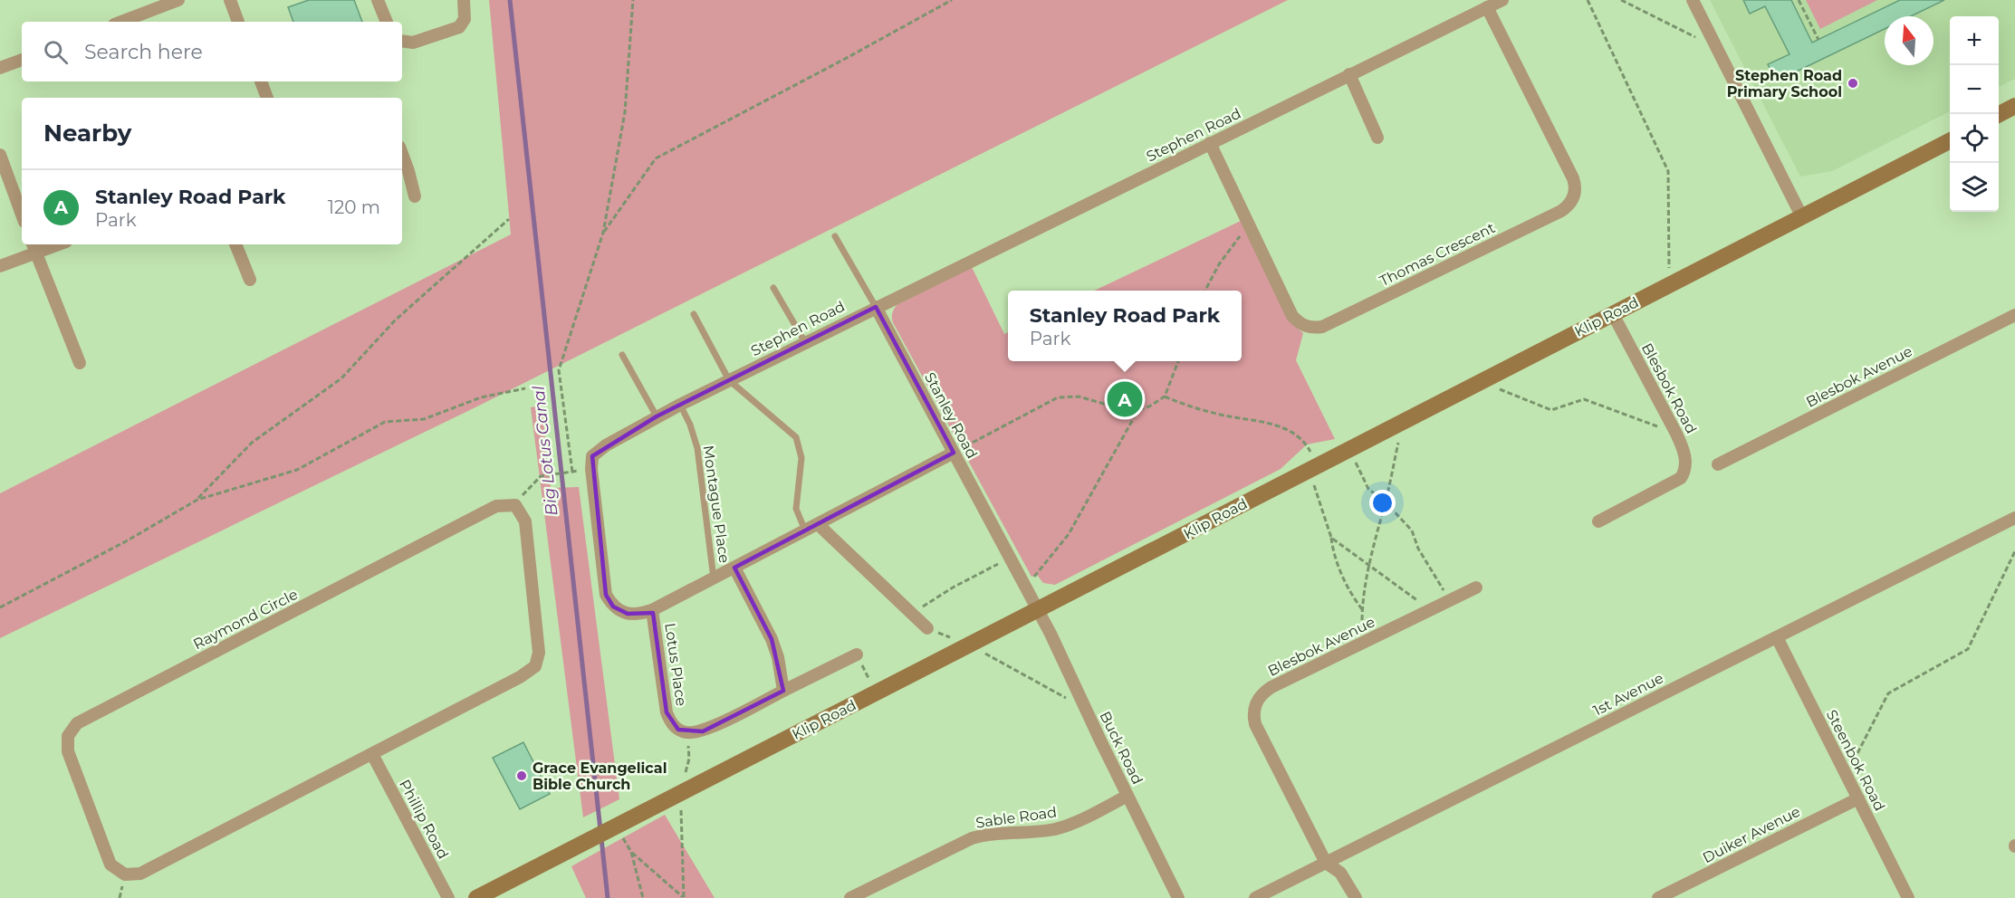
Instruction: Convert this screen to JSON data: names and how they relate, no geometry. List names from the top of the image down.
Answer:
{
  "streets": {
    "street": [
      "Stephen Road",
      "Thomas Crescent",
      "Klip Road",
      "Blesbok Avenue",
      "Blesbok Road",
      "Stanley Road",
      "Raymond Circle",
      "Lotus Place",
      "1st Avenue",
      "Buck Road",
      "Steenbok Road",
      "Sable Road",
      "Phillip Road",
      "Duiker Avenue"
    ],
    "lane": ["Montague Place"]
  },
  "crossings": [
    ["Stephen Road", "Thomas Crescent"],
    ["Stephen Road", "Stanley Road"],
    ["Stephen Road", "Montague Place"],
    ["Stephen Road", "Lotus Place"],
    ["Klip Road", "Blesbok Road"],
    ["Klip Road", "Stanley Road"],
    ["Klip Road", "Buck Road"],
    ["Blesbok Avenue", "1st Avenue"],
    ["Stanley Road", "Buck Road"],
    ["Raymond Circle", "Phillip Road"],
    ["1st Avenue", "Steenbok Road"],
    ["Buck Road", "Sable Road"],
    ["Steenbok Road", "Duiker Avenue"]
  ],
  "water": ["Big Lotus Canal"],
  "places": ["Stephen Road Primary School", "Grace Evangelical Bible Church"],
  "north": "top",
  "page": {
    "map_buttons": ["+", "−"],
    "search": "Search here",
    "heading": "Nearby",
    "list": [
      {
        "mark": "A",
        "name": "Stanley Road Park",
        "note": "Park",
        "value": "120 m"
      }
    ],
    "popup": ["Stanley Road Park", "Park"],
    "pins": "A"
  }
}
